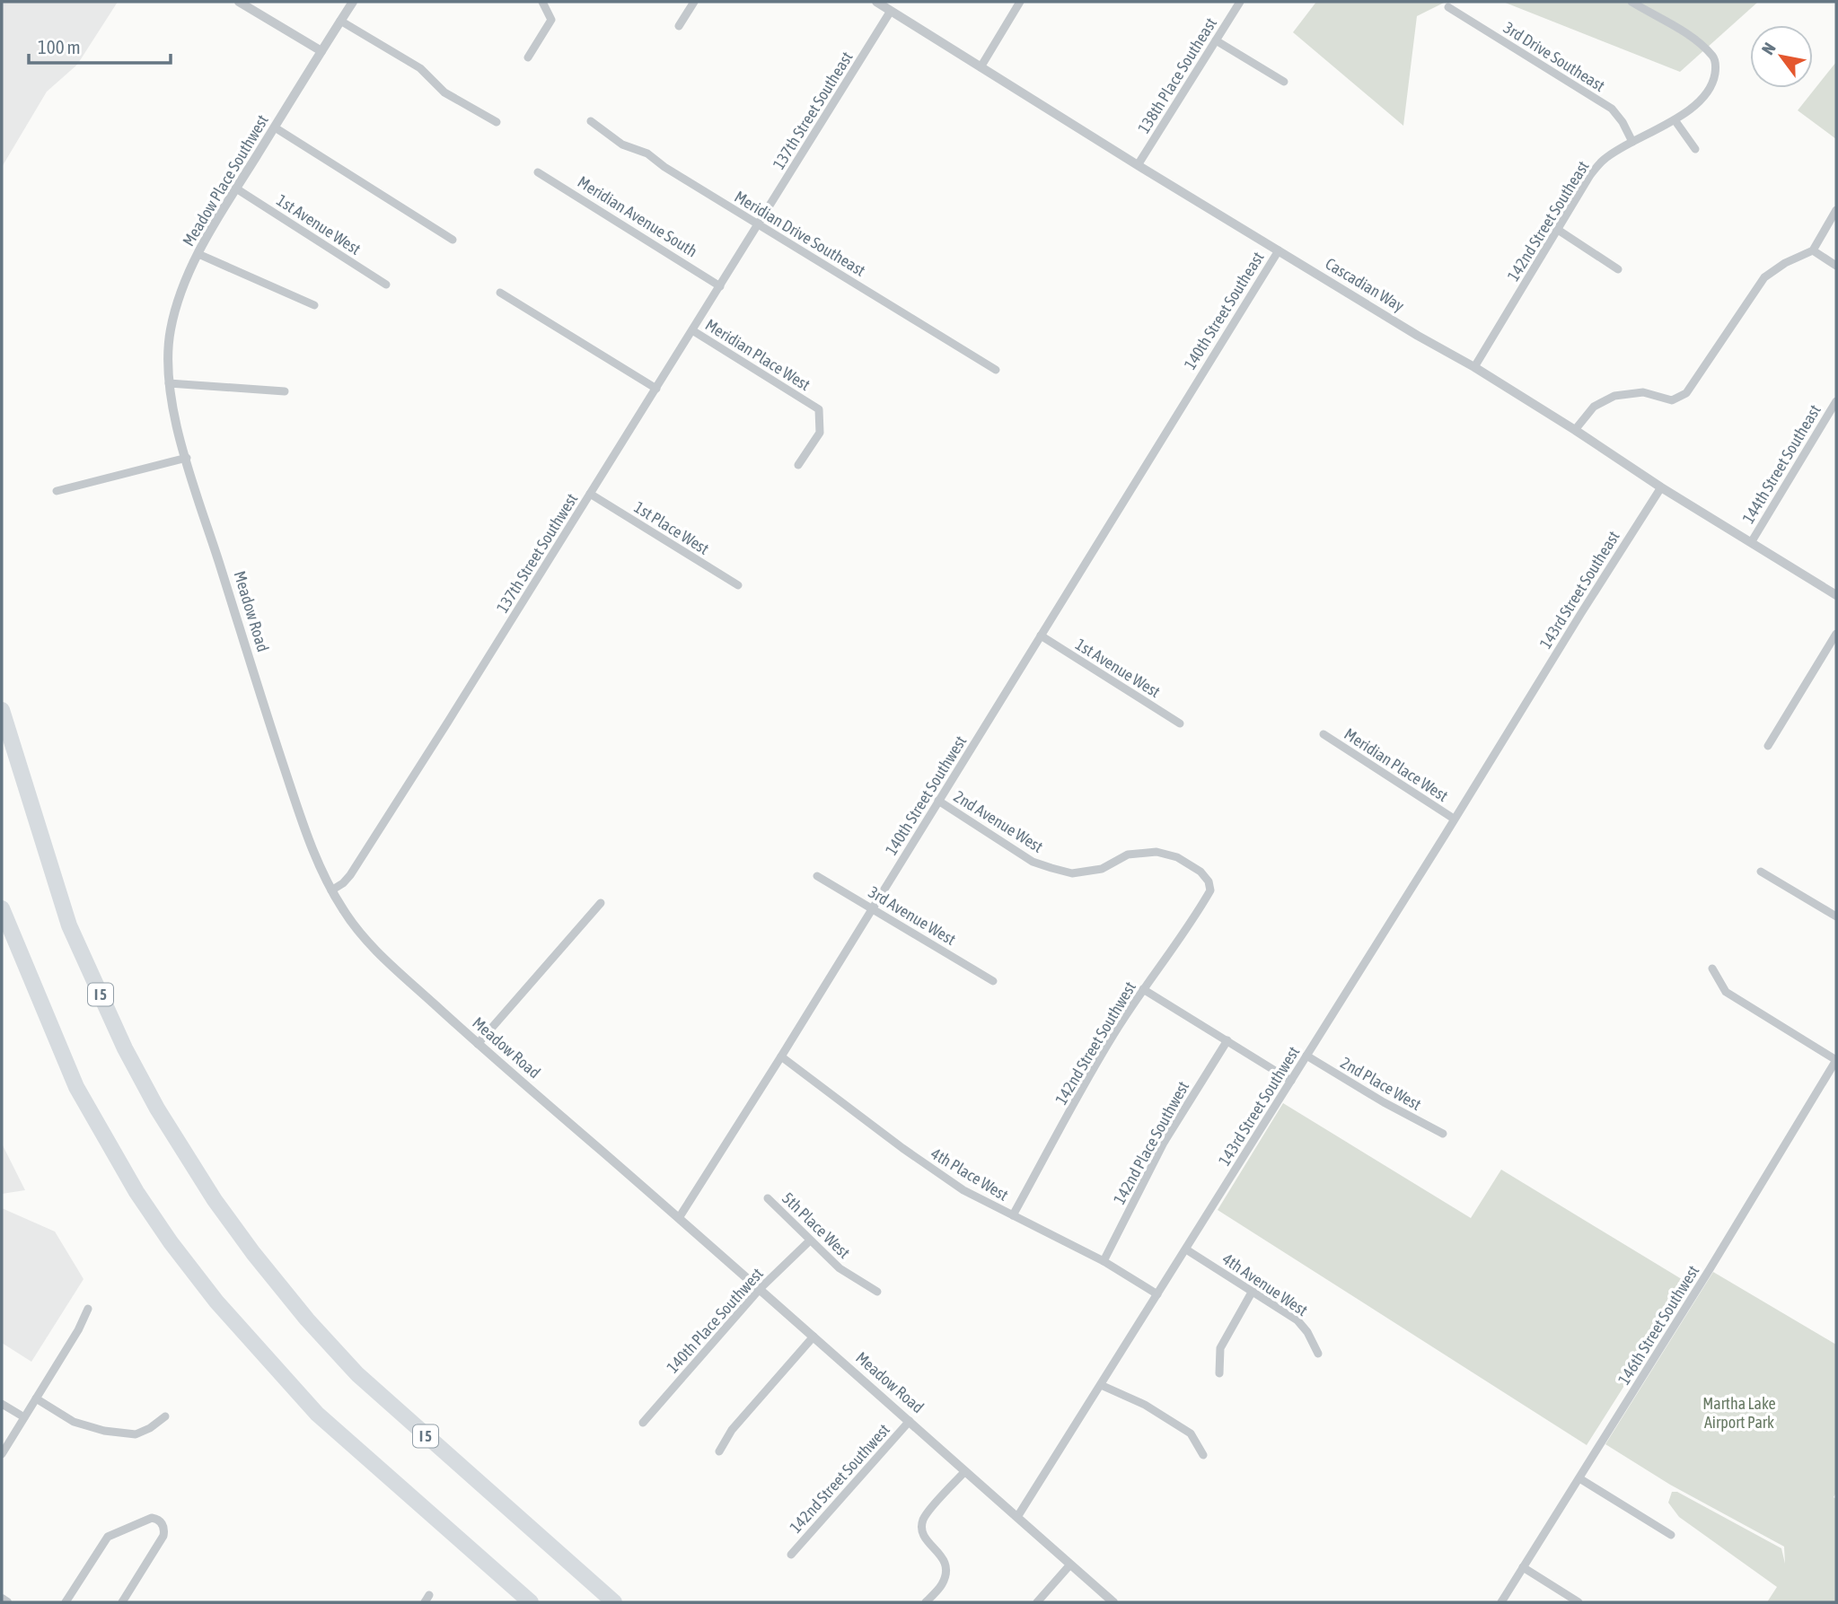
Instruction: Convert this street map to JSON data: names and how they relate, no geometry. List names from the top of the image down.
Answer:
{
  "streets": {
    "highway": ["I 5"],
    "street": [
      "3rd Drive Southeast",
      "138th Place Southeast",
      "137th Street Southeast",
      "Meadow Place Southwest",
      "Meridian Avenue South",
      "142nd Street Southeast",
      "1st Avenue West",
      "Meridian Drive Southeast",
      "Cascadian Way",
      "140th Street Southeast",
      "Meridian Place West",
      "144th Street Southeast",
      "1st Place West",
      "137th Street Southwest",
      "143rd Street Southeast",
      "Meadow Road",
      "140th Street Southwest",
      "2nd Avenue West",
      "3rd Avenue West",
      "142nd Street Southwest",
      "2nd Place West",
      "143rd Street Southwest",
      "142nd Place Southwest",
      "4th Place West",
      "5th Place West",
      "4th Avenue West",
      "140th Place Southwest",
      "146th Street Southwest"
    ]
  },
  "crossings": [
    ["3rd Drive Southeast", "142nd Street Southeast"],
    ["138th Place Southeast", "Cascadian Way"],
    ["137th Street Southeast", "Meridian Drive Southeast"],
    ["137th Street Southeast", "Cascadian Way"],
    ["137th Street Southeast", "137th Street Southwest"],
    ["Meadow Place Southwest", "1st Avenue West"],
    ["Meadow Place Southwest", "Meadow Road"],
    ["Meridian Avenue South", "137th Street Southwest"],
    ["142nd Street Southeast", "Cascadian Way"],
    ["1st Avenue West", "140th Street Southwest"],
    ["Meridian Drive Southeast", "137th Street Southwest"],
    ["Cascadian Way", "140th Street Southeast"],
    ["Cascadian Way", "144th Street Southeast"],
    ["Cascadian Way", "143rd Street Southeast"],
    ["140th Street Southeast", "140th Street Southwest"],
    ["Meridian Place West", "137th Street Southwest"],
    ["Meridian Place West", "143rd Street Southwest"],
    ["1st Place West", "137th Street Southwest"],
    ["137th Street Southwest", "Meadow Road"],
    ["143rd Street Southeast", "143rd Street Southwest"],
    ["Meadow Road", "140th Street Southwest"],
    ["Meadow Road", "142nd Street Southwest"],
    ["Meadow Road", "143rd Street Southwest"],
    ["Meadow Road", "140th Place Southwest"],
    ["140th Street Southwest", "2nd Avenue West"],
    ["140th Street Southwest", "3rd Avenue West"],
    ["140th Street Southwest", "4th Place West"],
    ["2nd Avenue West", "142nd Street Southwest"],
    ["142nd Street Southwest", "4th Place West"],
    ["2nd Place West", "143rd Street Southwest"],
    ["143rd Street Southwest", "4th Place West"],
    ["143rd Street Southwest", "4th Avenue West"],
    ["142nd Place Southwest", "4th Place West"],
    ["5th Place West", "140th Place Southwest"]
  ],
  "parks": ["Martha Lake Airport Park"],
  "scale_bar": "100 m",
  "north": "top left"
}
